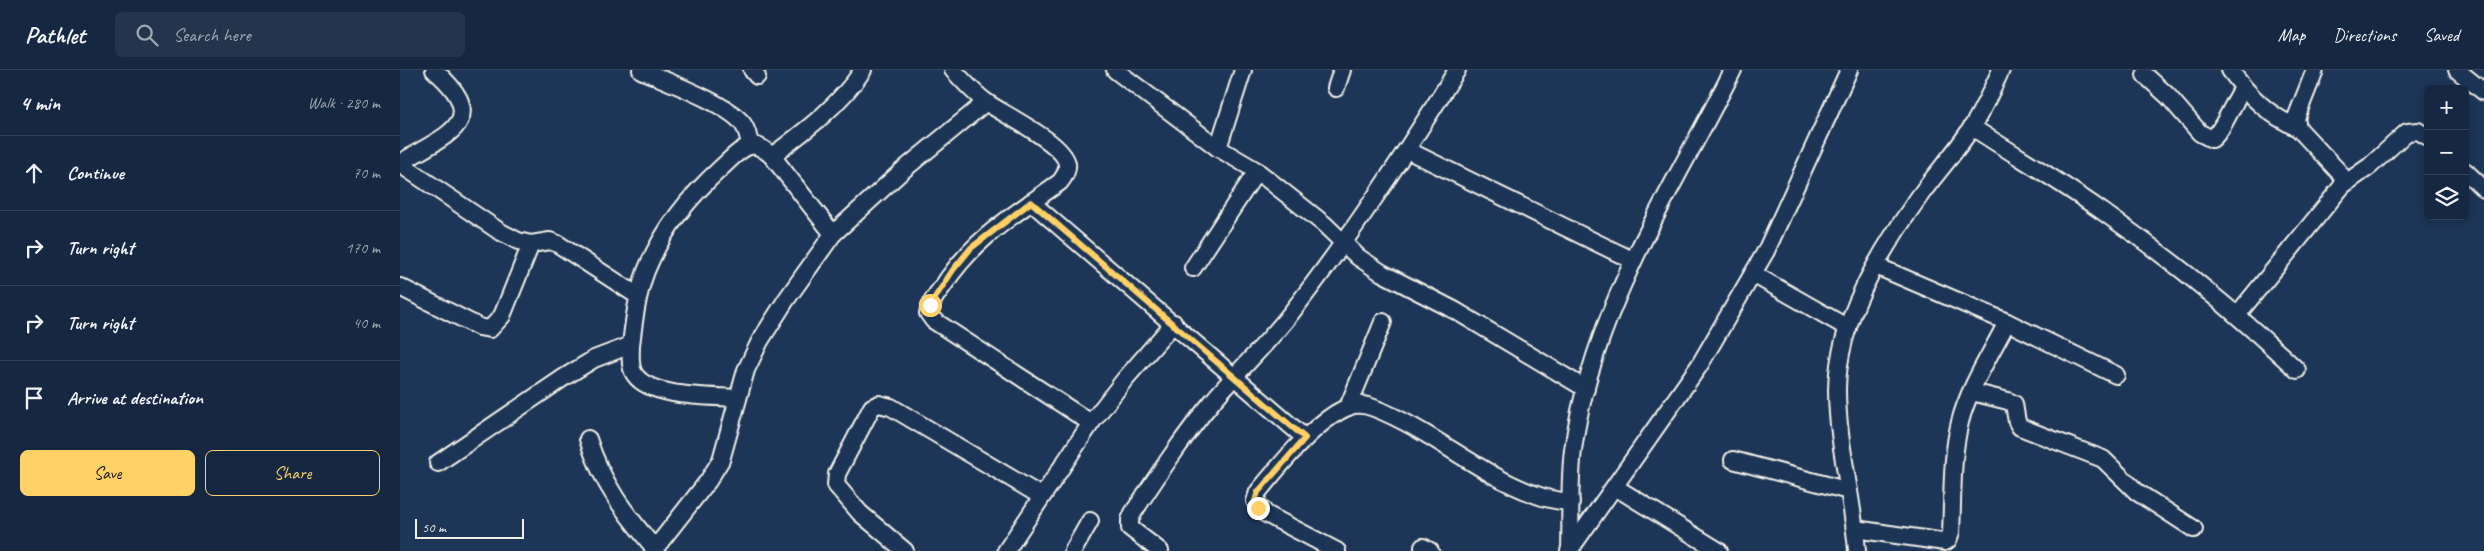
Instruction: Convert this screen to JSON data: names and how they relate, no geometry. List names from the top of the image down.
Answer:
{
  "scale_bar": "50 m",
  "page": {
    "header": "Pathlet",
    "search": "Search here",
    "nav": ["Map", "Directions", "Saved"],
    "heading": ["4 min", "Walk · 280 m"],
    "map_buttons": ["+", "−"],
    "list": [
      ["Continue", "70 m"],
      ["Turn right", "170 m"],
      ["Turn right", "40 m"],
      "Arrive at destination"
    ],
    "buttons": ["Save", "Share"],
    "scale": "50 m"
  }
}
